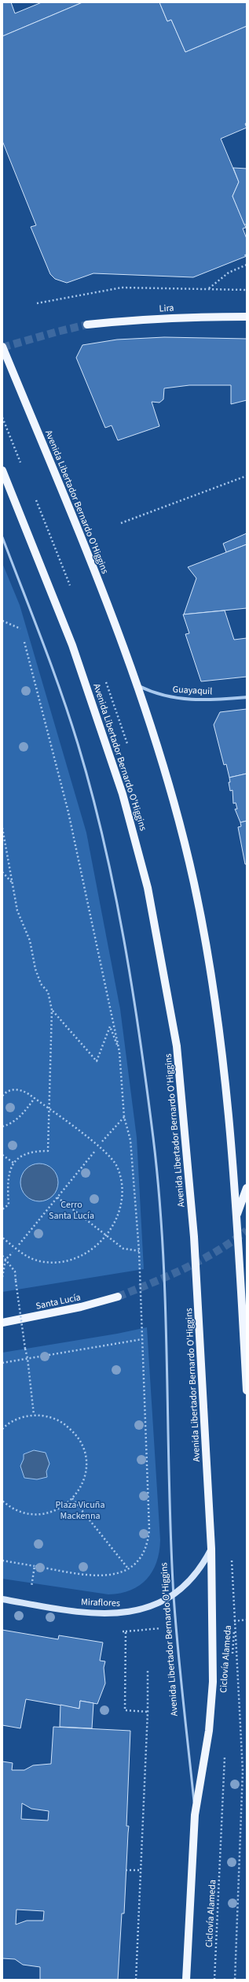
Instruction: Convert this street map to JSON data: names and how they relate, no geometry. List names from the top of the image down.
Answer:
{
  "streets": {
    "main road": ["Lira", "Avenida Libertador Bernardo O'Higgins", "Santa Lucía"],
    "street": ["Guayaquil", "Miraflores"],
    "path": ["Ciclovía Alameda"]
  },
  "crossings": [
    ["Avenida Libertador Bernardo O'Higgins", "Guayaquil"],
    ["Avenida Libertador Bernardo O'Higgins", "Miraflores"]
  ],
  "parks": ["Cerro Santa Lucía", "Plaza Vicuña Mackenna"]
}
